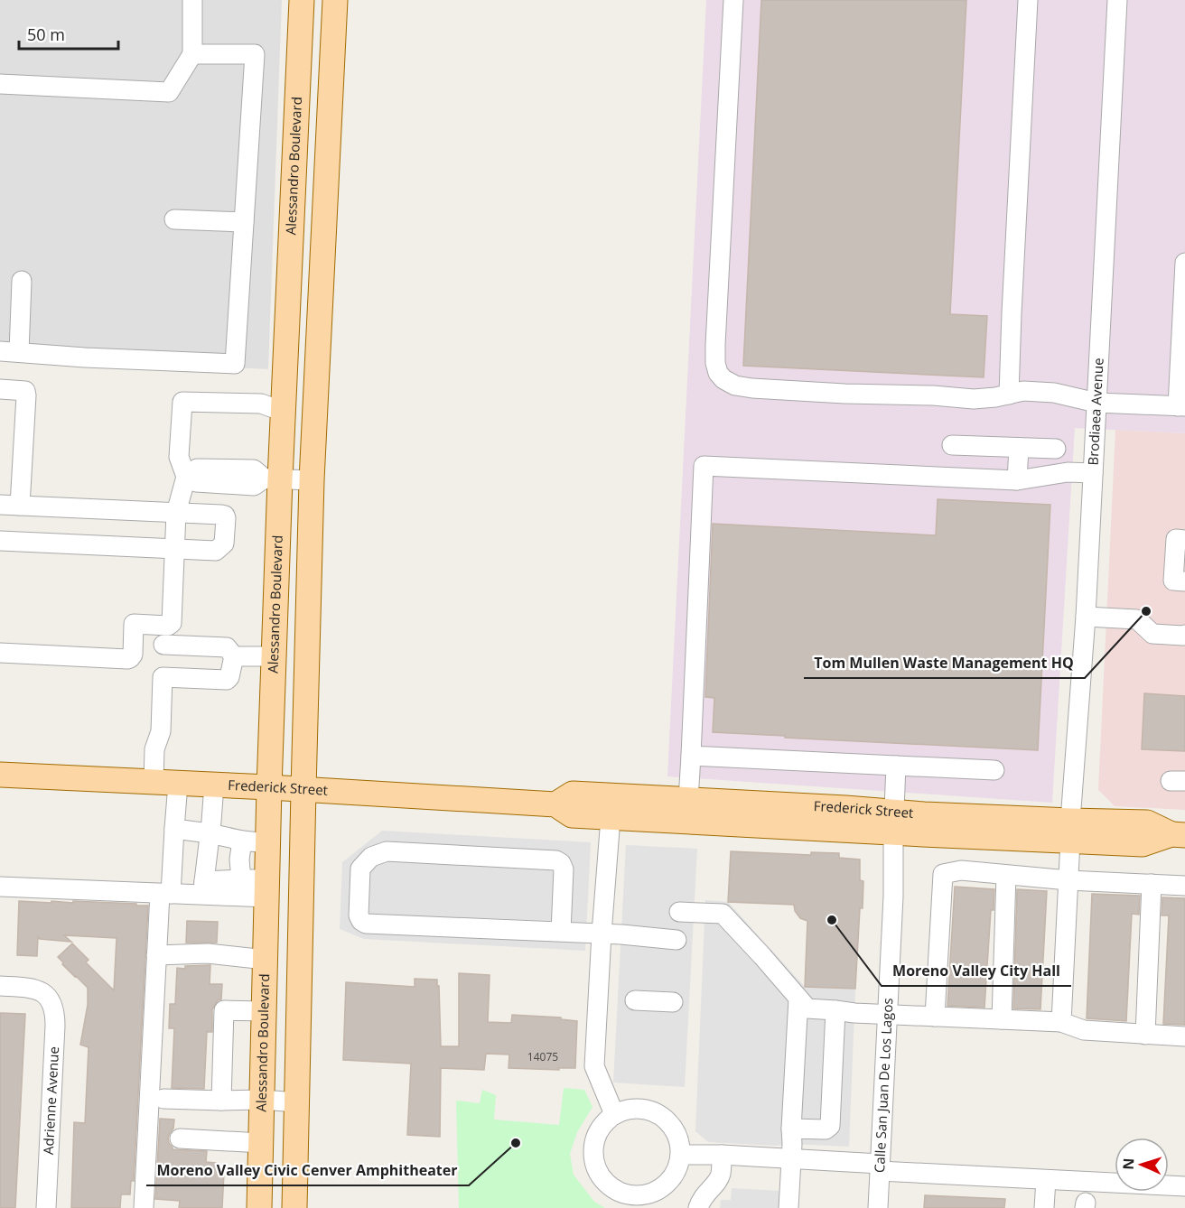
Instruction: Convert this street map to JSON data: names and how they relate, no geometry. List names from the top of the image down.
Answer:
{
  "streets": {
    "main road": ["Alessandro Boulevard", "Frederick Street"],
    "street": ["Brodiaea Avenue", "Calle San Juan De Los Lagos", "Adrienne Avenue"]
  },
  "crossings": [
    ["Alessandro Boulevard", "Frederick Street"],
    ["Brodiaea Avenue", "Frederick Street"],
    ["Frederick Street", "Calle San Juan De Los Lagos"]
  ],
  "places": ["Tom Mullen Waste Management HQ", "Moreno Valley City Hall", "Moreno Valley Civic Cenver Amphitheater"],
  "house_numbers": ["14075"],
  "scale_bar": "50 m",
  "north": "left"
}
